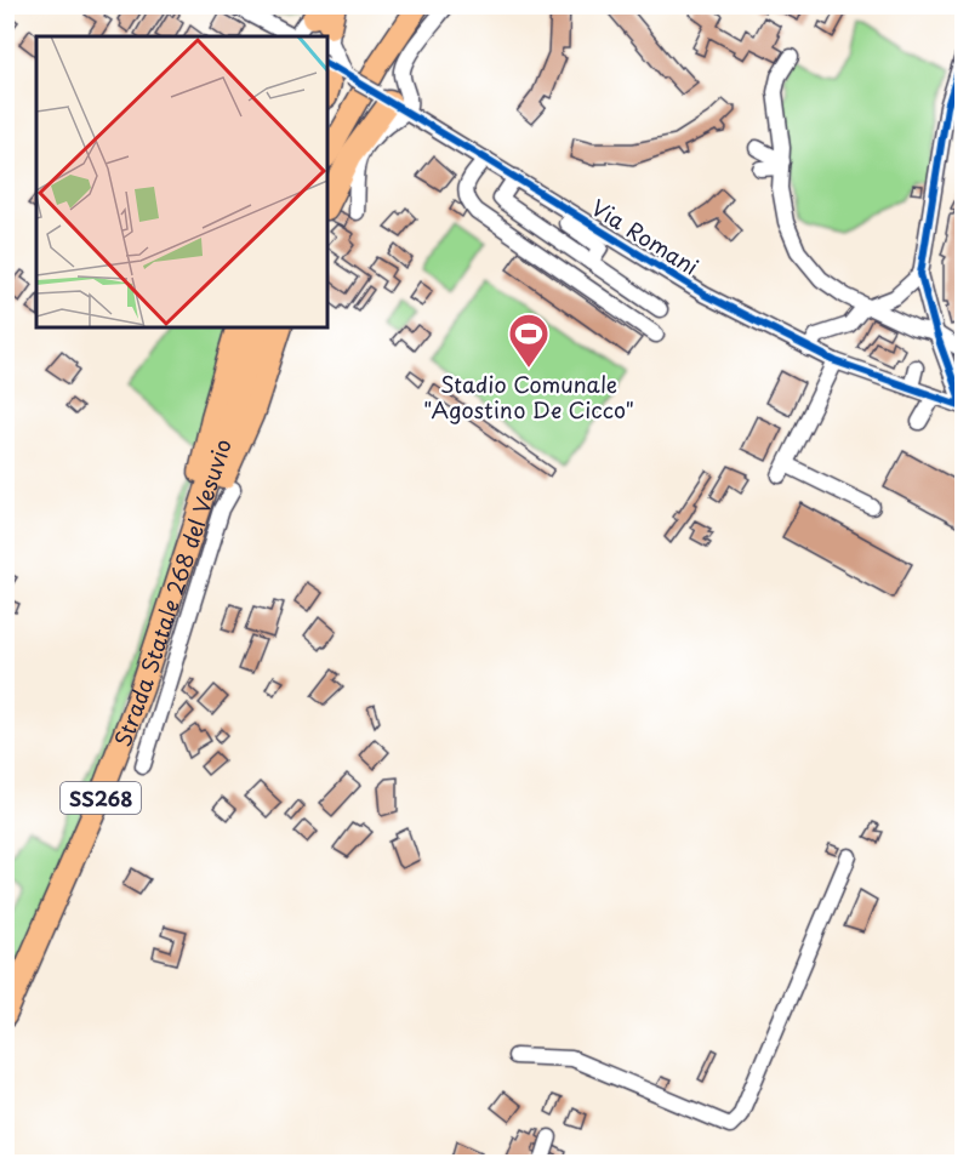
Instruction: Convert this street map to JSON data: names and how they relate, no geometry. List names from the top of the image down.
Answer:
{
  "streets": {
    "highway": ["Strada Statale 268 del Vesuvio", "SS268"],
    "street": ["Via Romani"]
  },
  "crossings": [
    ["Strada Statale 268 del Vesuvio", "SS268"]
  ],
  "places": {
    "sports": ["Stadio Comunale \"Agostino De Cicco\""]
  }
}
